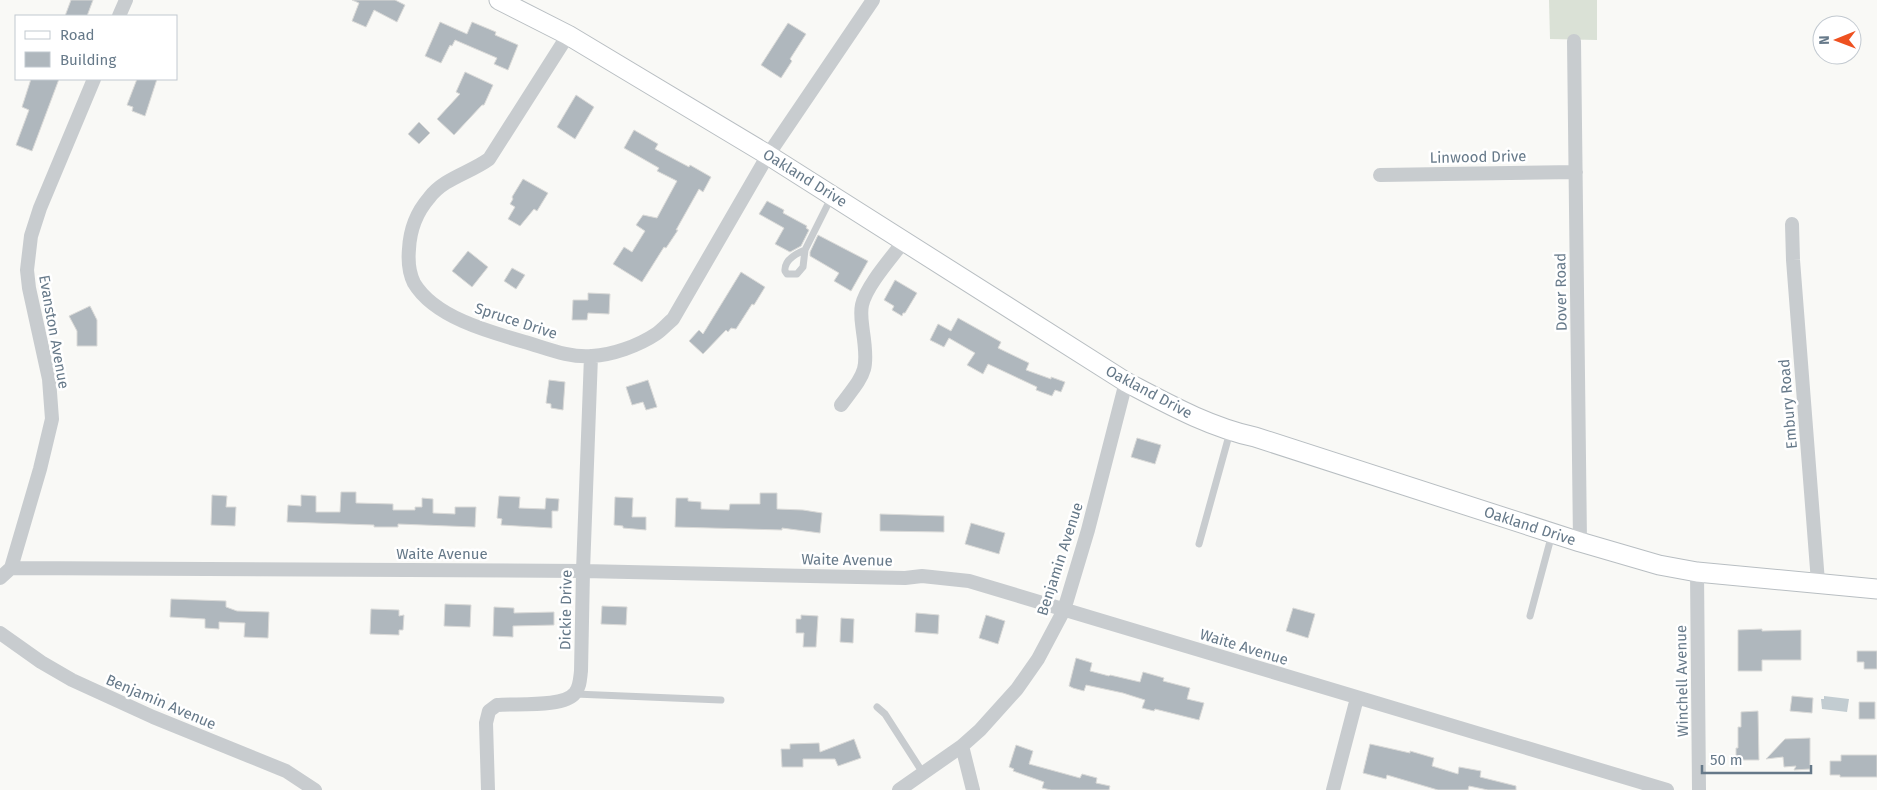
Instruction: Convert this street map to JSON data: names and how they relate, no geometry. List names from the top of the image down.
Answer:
{
  "streets": {
    "main road": ["Oakland Drive"],
    "street": [
      "Linwood Drive",
      "Dover Road",
      "Spruce Drive",
      "Evanston Avenue",
      "Embury Road",
      "Waite Avenue",
      "Benjamin Avenue",
      "Dickie Drive",
      "Winchell Avenue"
    ]
  },
  "crossings": [
    ["Linwood Drive", "Dover Road"],
    ["Oakland Drive", "Dover Road"],
    ["Oakland Drive", "Spruce Drive"],
    ["Oakland Drive", "Embury Road"],
    ["Oakland Drive", "Benjamin Avenue"],
    ["Oakland Drive", "Winchell Avenue"],
    ["Spruce Drive", "Dickie Drive"],
    ["Evanston Avenue", "Waite Avenue"],
    ["Waite Avenue", "Benjamin Avenue"],
    ["Waite Avenue", "Dickie Drive"]
  ],
  "legend": ["Road", "Building"],
  "scale_bar": "50 m",
  "north": "left"
}
